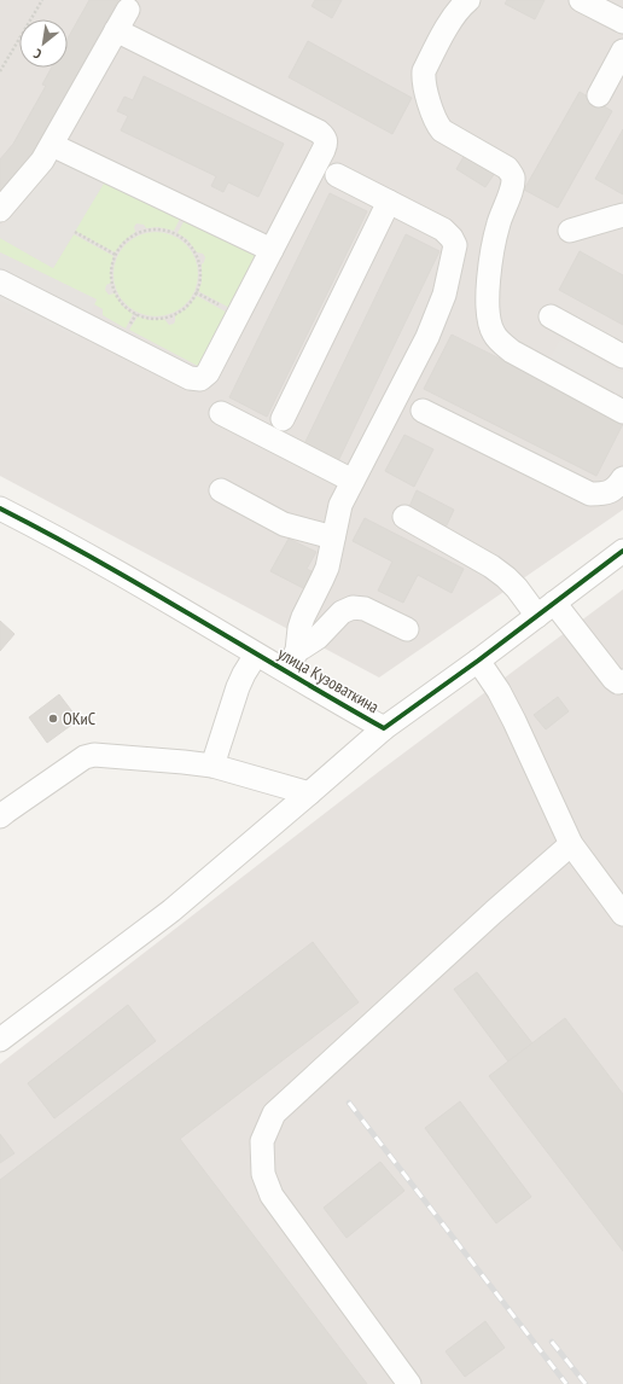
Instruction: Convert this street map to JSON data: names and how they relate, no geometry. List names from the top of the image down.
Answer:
{
  "streets": {
    "street": ["улица Кузоваткина"]
  },
  "places": ["ОКиС"],
  "north": "bottom left"
}
